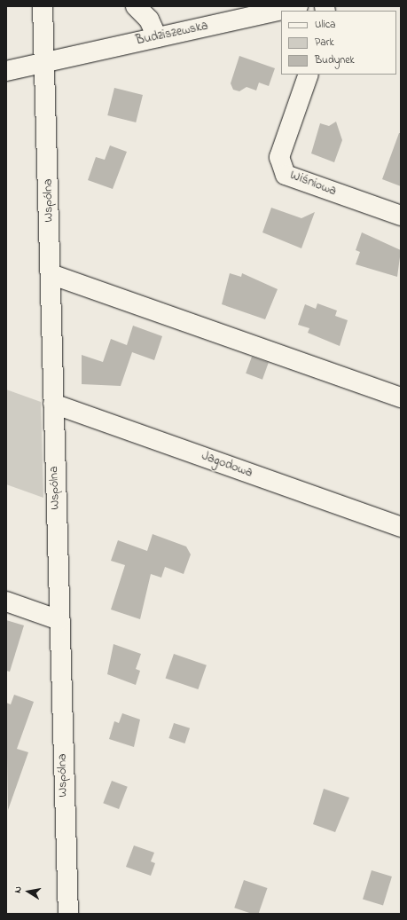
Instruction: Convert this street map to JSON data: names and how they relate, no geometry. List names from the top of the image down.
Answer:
{
  "streets": {
    "street": [
      "Budziszewska",
      "Wiśniowa",
      "Wspólna",
      "Jagodowa"
    ]
  },
  "crossings": [
    ["Budziszewska", "Wspólna"],
    ["Wspólna", "Jagodowa"]
  ],
  "legend": ["Ulica", "Park", "Budynek"],
  "north": "left"
}
